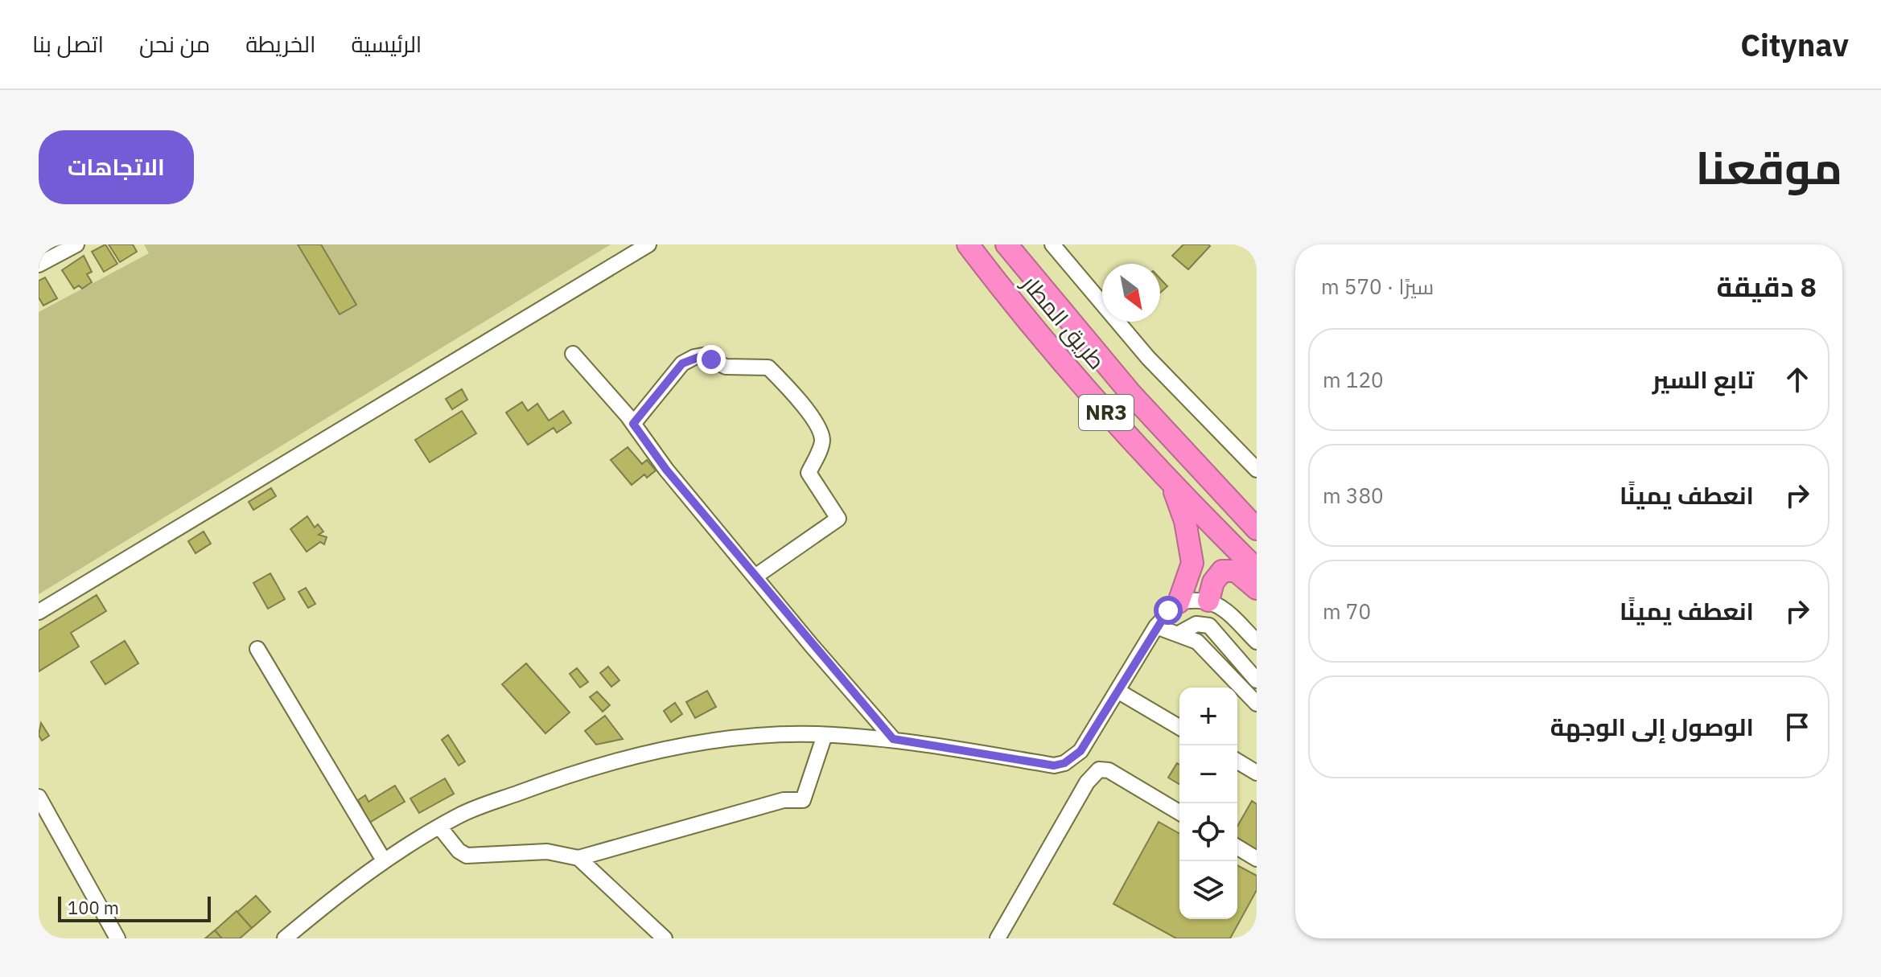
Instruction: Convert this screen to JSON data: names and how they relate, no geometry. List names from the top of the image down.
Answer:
{
  "streets": {
    "highway": ["طريق المطار", "NR3"]
  },
  "scale_bar": "100 m",
  "north": "bottom right",
  "page": {
    "header": "Citynav",
    "nav": [
      "الرئيسية",
      "الخريطة",
      "من نحن",
      "اتصل بنا"
    ],
    "title": "موقعنا",
    "buttons": "الاتجاهات",
    "heading": ["8 دقيقة", "سيرًا · 570 m"],
    "list": [
      ["تابع السير", "120 m"],
      ["انعطف يمينًا", "380 m"],
      ["انعطف يمينًا", "70 m"],
      "الوصول إلى الوجهة"
    ],
    "map_buttons": ["+", "−"],
    "scale": "100 m"
  }
}
